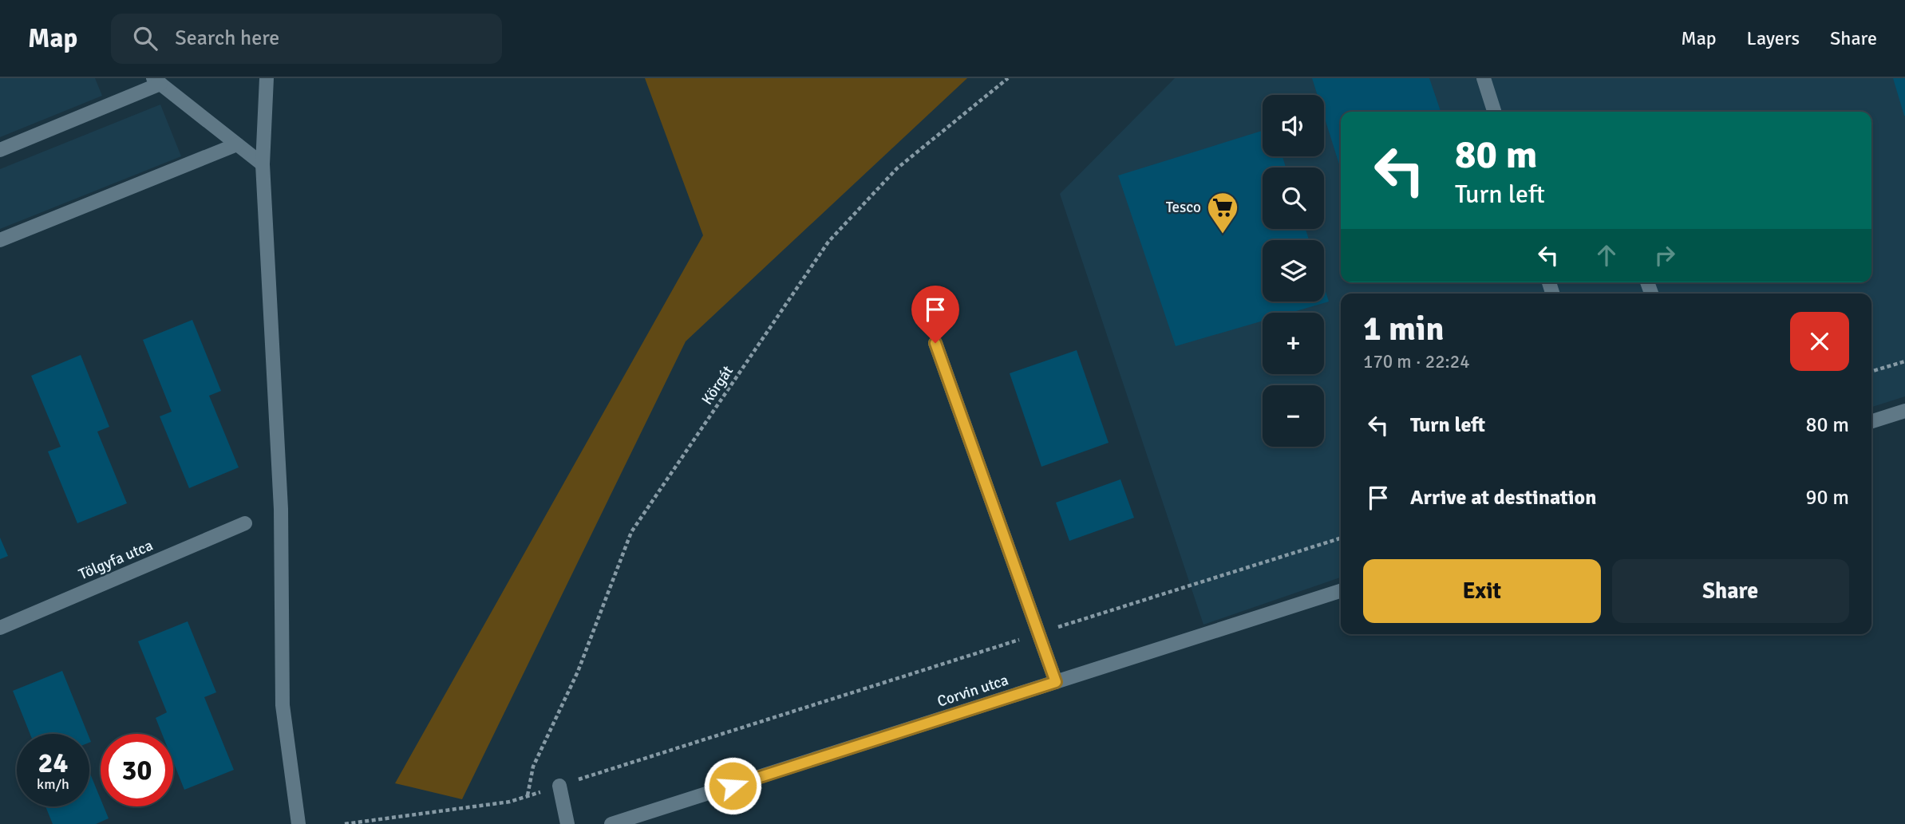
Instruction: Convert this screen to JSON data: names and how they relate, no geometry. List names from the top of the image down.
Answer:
{
  "streets": {
    "street": ["Tölgyfa utca", "Corvin utca"],
    "path": ["Körgát"]
  },
  "places": {
    "supermarket": ["Tesco"]
  },
  "page": {
    "header": "Map",
    "search": "Search here",
    "nav": ["Map", "Layers", "Share"],
    "map_buttons": ["+", "−"],
    "turn": ["80 m", "Turn left"],
    "heading": ["1 min", "170 m · 22:24"],
    "list": [
      {
        "name": "Turn left",
        "value": "80 m"
      },
      {
        "name": "Arrive at destination",
        "value": "90 m"
      }
    ],
    "buttons": ["Exit", "Share"],
    "speed": "24 km/h",
    "limit": "30"
  }
}
